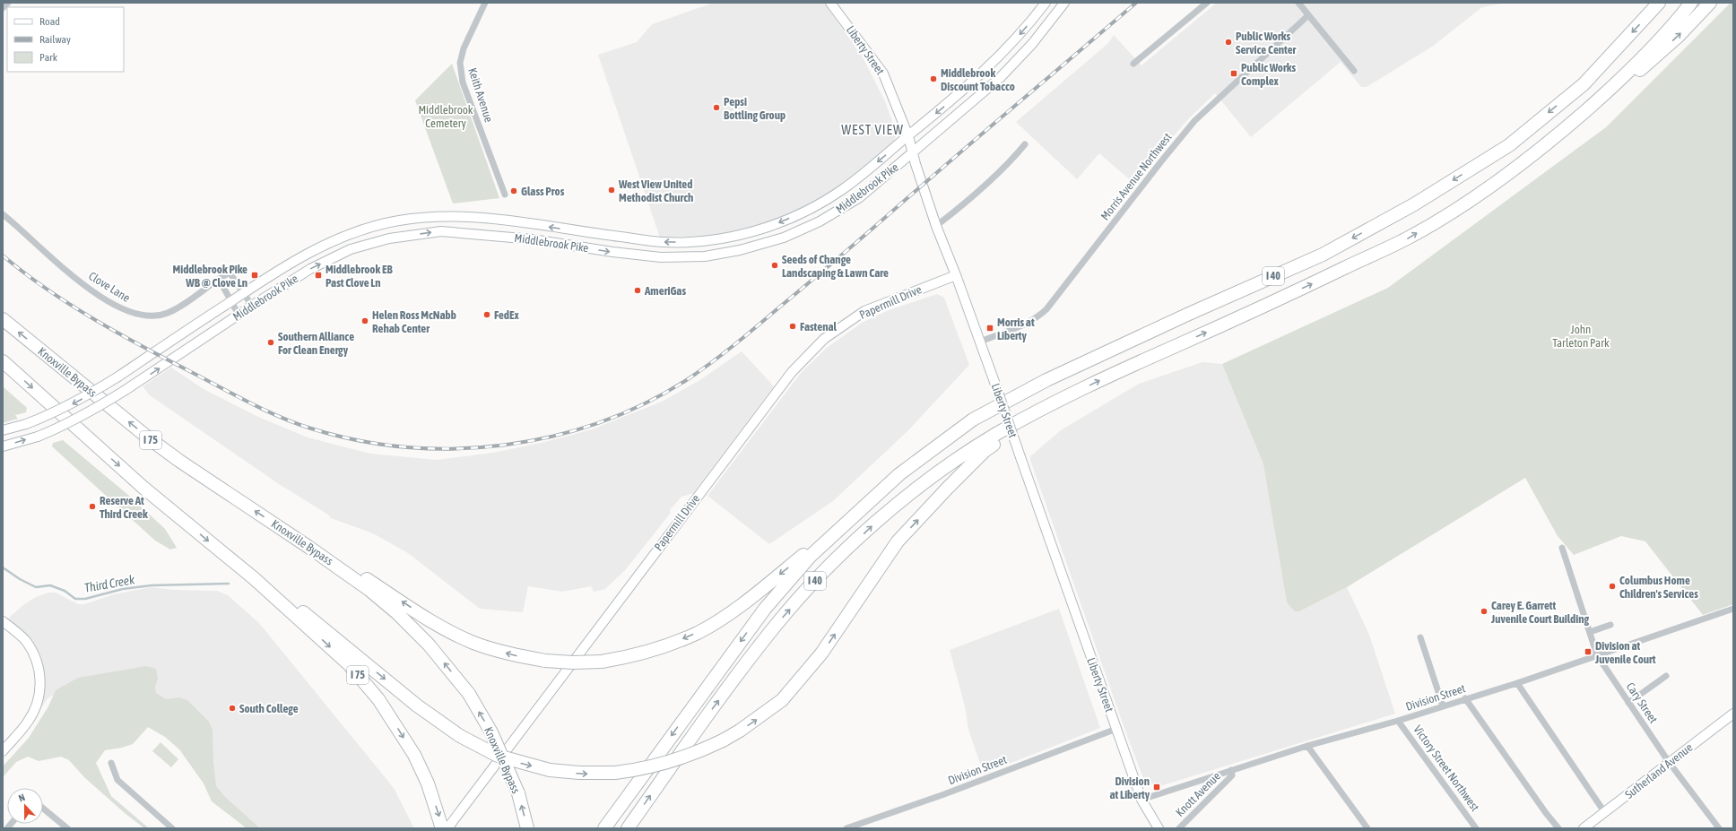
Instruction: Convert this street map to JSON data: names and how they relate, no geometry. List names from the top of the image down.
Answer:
{
  "streets": {
    "highway": ["I 40", "Knoxville Bypass", "I 75"],
    "main road": [
      "Liberty Street",
      "Middlebrook Pike",
      "Papermill Drive",
      "Sutherland Avenue"
    ],
    "street": [
      "Keith Avenue",
      "Morris Avenue Northwest",
      "Clove Lane",
      "Division Street",
      "Cary Street",
      "Victory Street Northwest",
      "Knott Avenue"
    ]
  },
  "crossings": [
    ["Liberty Street", "Morris Avenue Northwest"],
    ["Liberty Street", "Middlebrook Pike"],
    ["Liberty Street", "Papermill Drive"],
    ["Liberty Street", "Division Street"],
    ["Middlebrook Pike", "Clove Lane"],
    ["Division Street", "Cary Street"],
    ["Division Street", "Victory Street Northwest"],
    ["Division Street", "Knott Avenue"],
    ["Cary Street", "Sutherland Avenue"]
  ],
  "districts": ["WEST VIEW"],
  "water": ["Third Creek"],
  "parks": ["Middlebrook Cemetery", "John Tarleton Park"],
  "places": {
    "other": [
      "Public Works Service Center",
      "Middlebrook Discount Tobacco",
      "Pepsi Bottling Group",
      "West View United Methodist Church",
      "Glass Pros",
      "Seeds of Change Landscaping & Lawn Care",
      "AmeriGas",
      "FedEx",
      "Helen Ross McNabb Rehab Center",
      "Fastenal",
      "Southern Alliance For Clean Energy",
      "Reserve At Third Creek",
      "Columbus Home Children's Services",
      "Carey E. Garrett Juvenile Court Building",
      "South College"
    ],
    "transit": [
      "Public Works Complex",
      "Middlebrook Pike WB @ Clove Ln",
      "Middlebrook EB Past Clove Ln",
      "Morris at Liberty",
      "Division at Juvenile Court",
      "Division at Liberty"
    ]
  },
  "legend": ["Road", "Railway", "Park"],
  "north": "top"
}
